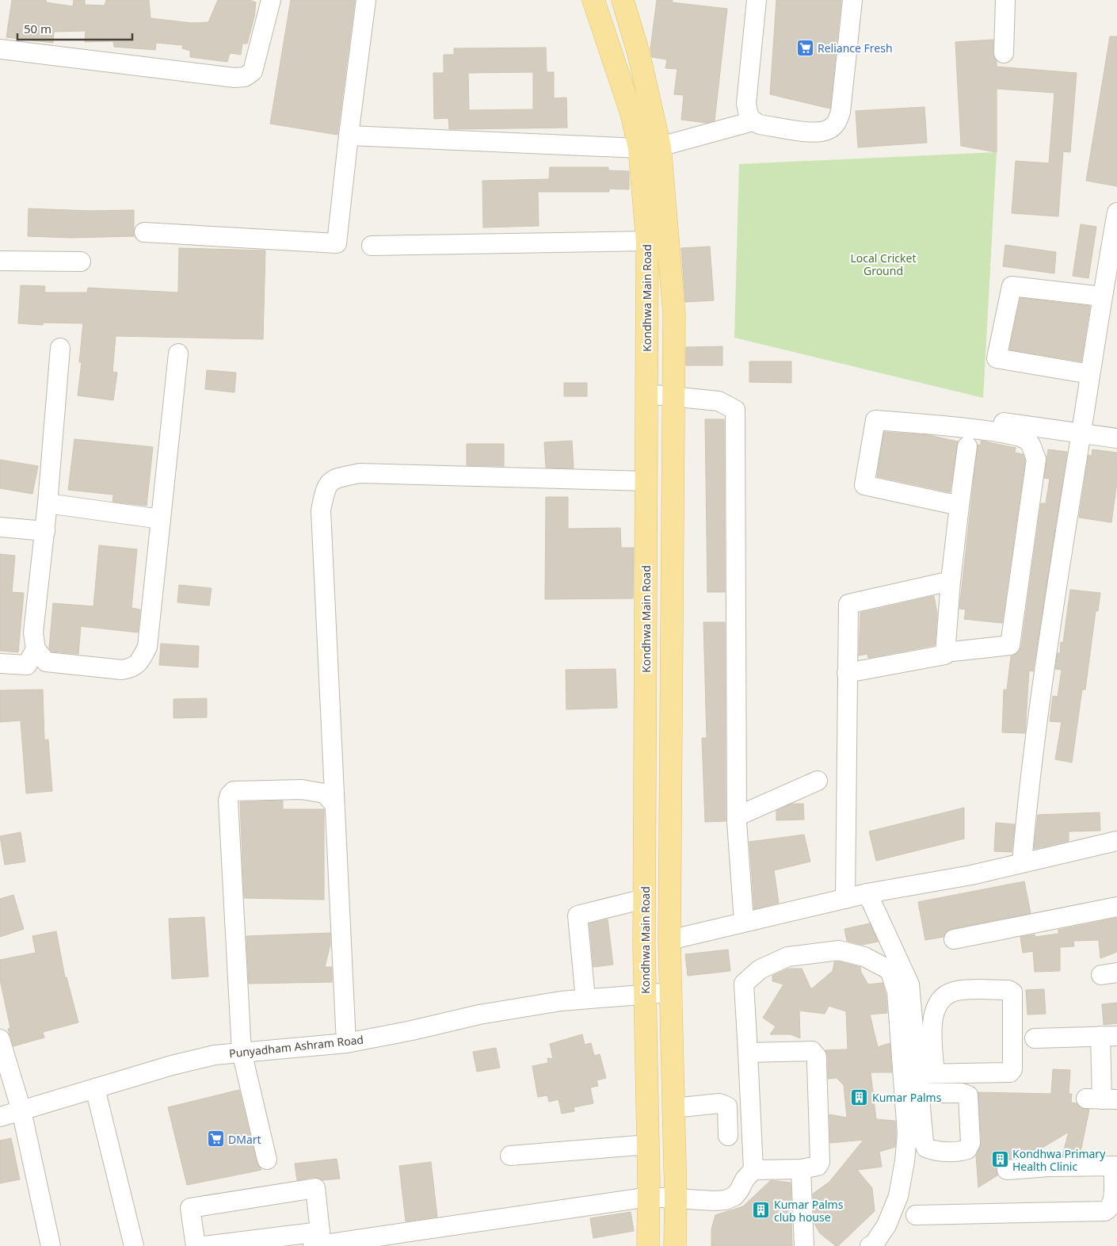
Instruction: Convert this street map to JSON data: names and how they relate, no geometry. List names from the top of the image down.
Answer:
{
  "streets": {
    "main road": ["Kondhwa Main Road"],
    "street": ["Punyadham Ashram Road"]
  },
  "crossings": [
    ["Kondhwa Main Road", "Punyadham Ashram Road"]
  ],
  "parks": ["Local Cricket Ground"],
  "places": {
    "supermarket": ["Reliance Fresh", "DMart"],
    "building": ["Kumar Palms", "Kondhwa Primary Health Clinic", "Kumar Palms club house"]
  },
  "scale_bar": "50 m"
}
